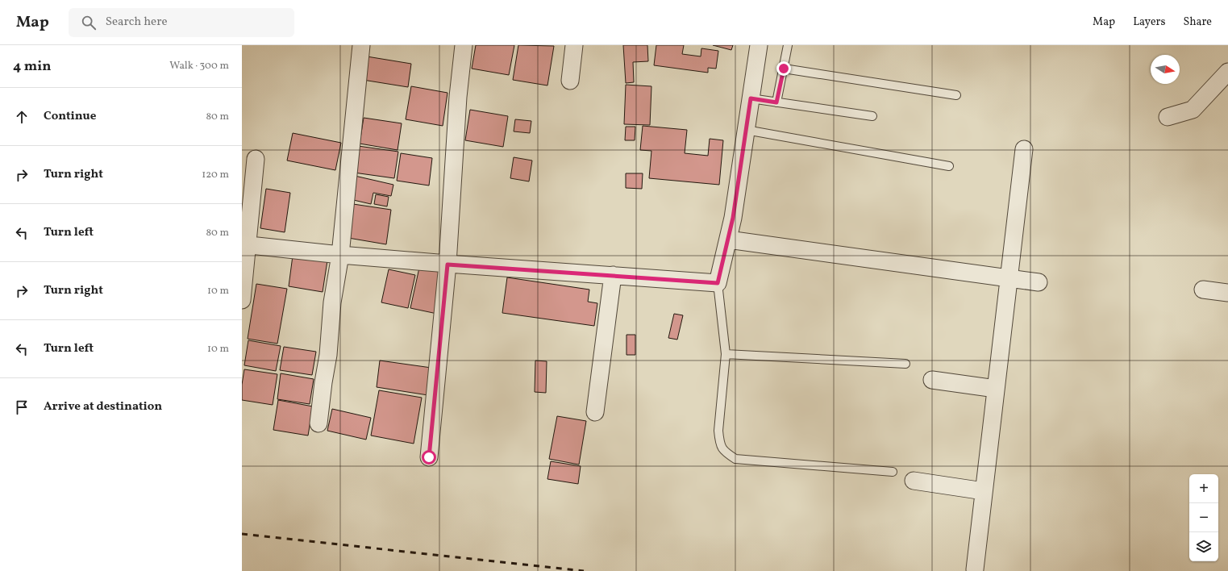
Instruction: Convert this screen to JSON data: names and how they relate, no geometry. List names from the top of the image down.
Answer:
{
  "north": "right",
  "page": {
    "header": "Map",
    "search": "Search here",
    "nav": ["Map", "Layers", "Share"],
    "heading": ["4 min", "Walk · 300 m"],
    "list": [
      ["Continue", "80 m"],
      ["Turn right", "120 m"],
      ["Turn left", "80 m"],
      ["Turn right", "10 m"],
      ["Turn left", "10 m"],
      "Arrive at destination"
    ],
    "map_buttons": ["+", "−"]
  }
}
